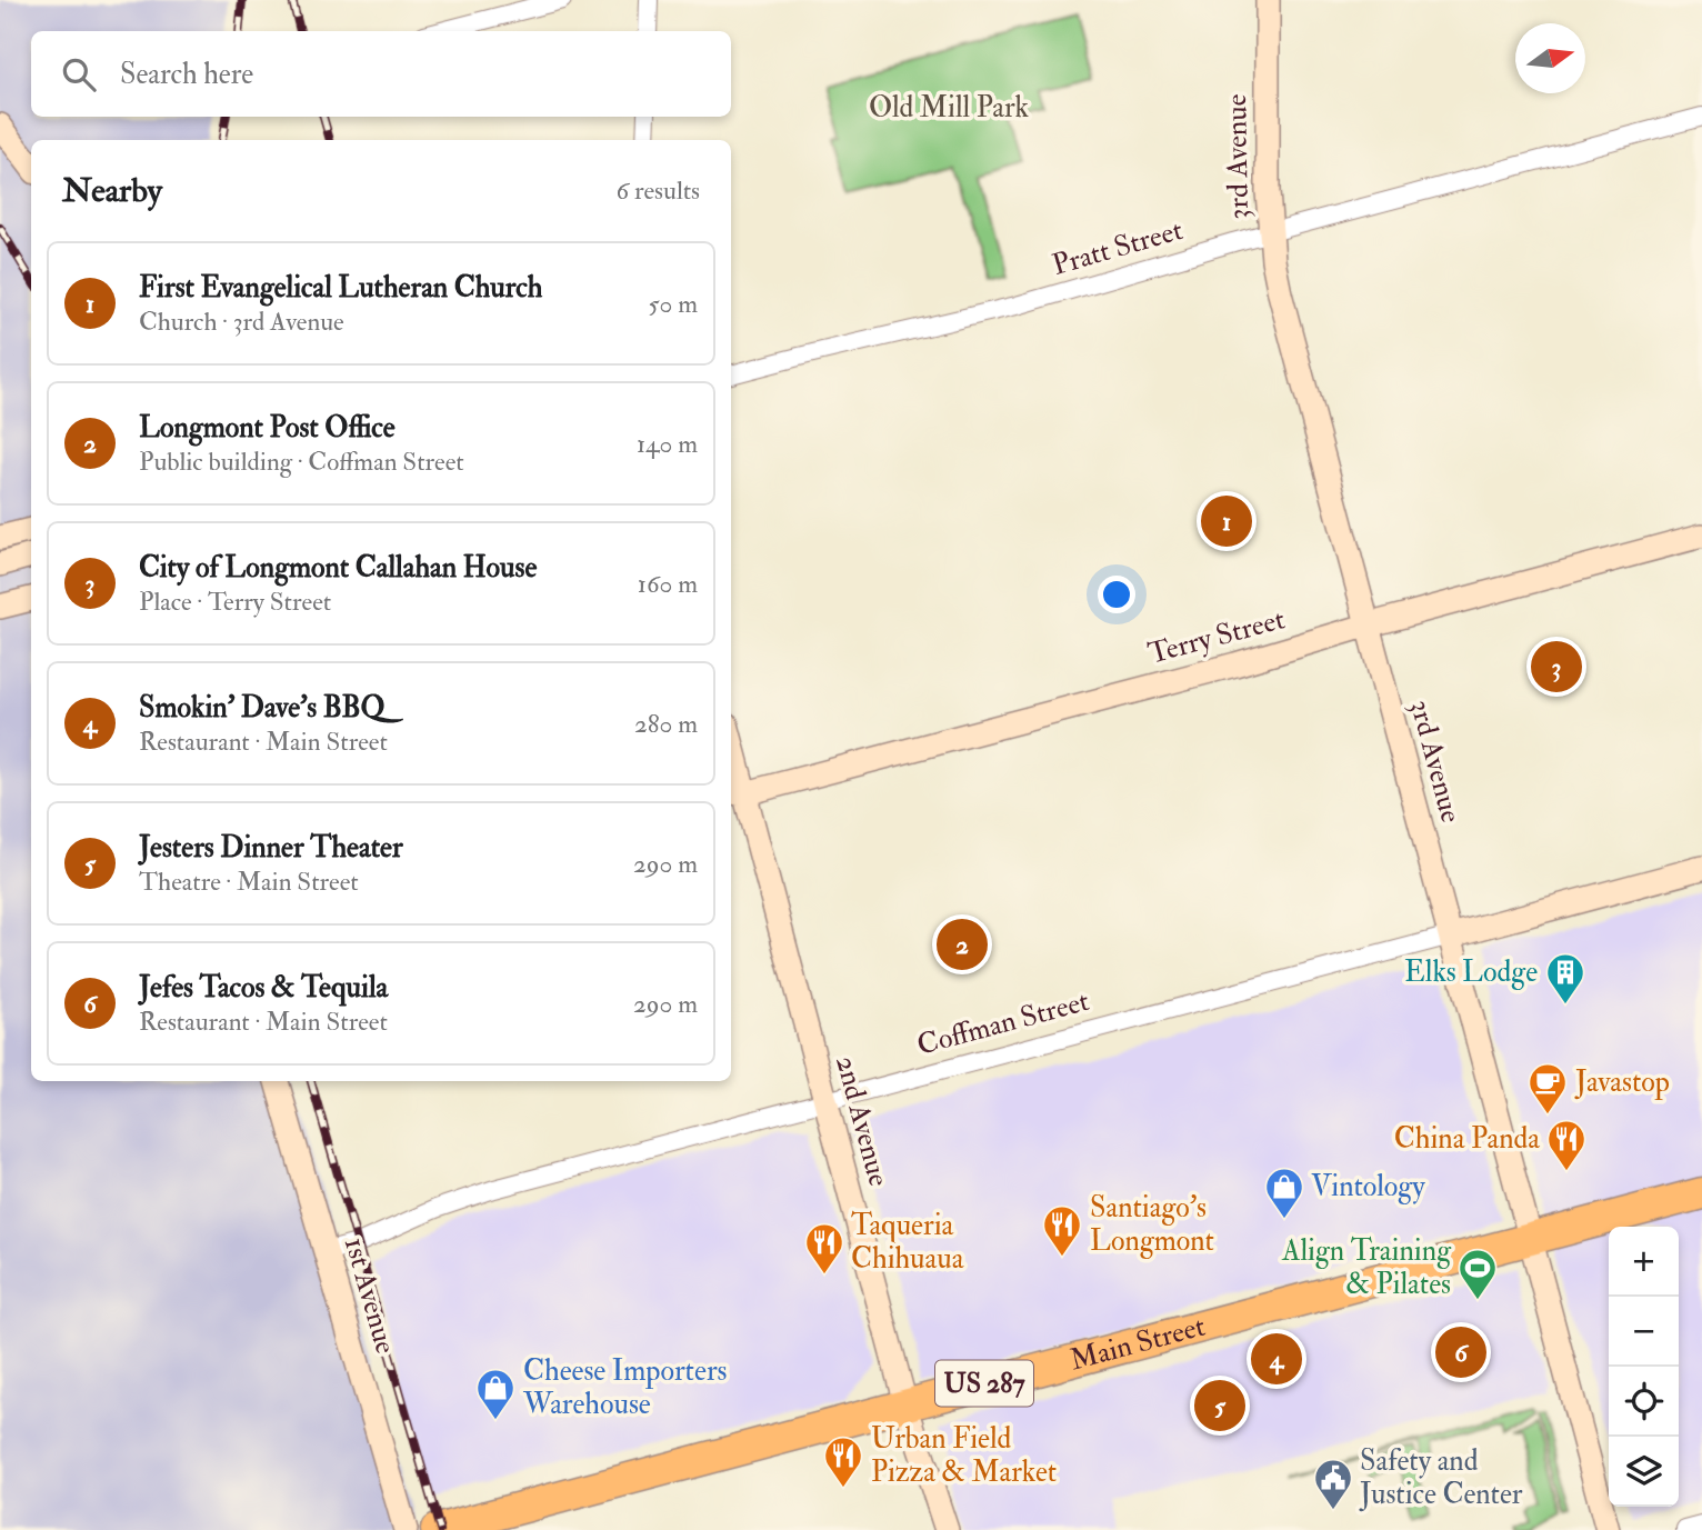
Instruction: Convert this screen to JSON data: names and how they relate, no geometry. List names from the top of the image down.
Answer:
{
  "streets": {
    "highway": ["Main Street", "US 287"],
    "street": [
      "3rd Avenue",
      "Pratt Street",
      "Terry Street",
      "Coffman Street",
      "2nd Avenue",
      "1st Avenue"
    ]
  },
  "crossings": [
    ["3rd Avenue", "Pratt Street"],
    ["3rd Avenue", "Terry Street"],
    ["3rd Avenue", "Coffman Street"],
    ["3rd Avenue", "Main Street"],
    ["Terry Street", "2nd Avenue"],
    ["Coffman Street", "2nd Avenue"],
    ["Coffman Street", "1st Avenue"],
    ["2nd Avenue", "Main Street"]
  ],
  "parks": ["Old Mill Park"],
  "places": {
    "building": ["Elks Lodge"],
    "cafe": ["Javastop"],
    "restaurant": [
      "China Panda",
      "Santiago's Longmont",
      "Taqueria Chihuaua",
      "Urban Field Pizza & Market"
    ],
    "shop": ["Vintology", "Cheese Importers Warehouse"],
    "sports": ["Align Training & Pilates"],
    "public building": ["Safety and Justice Center"]
  },
  "north": "right",
  "page": {
    "search": "Search here",
    "heading": ["Nearby", "6 results"],
    "list": [
      {
        "mark": "1",
        "name": "First Evangelical Lutheran Church",
        "note": "Church · 3rd Avenue",
        "value": "50 m"
      },
      {
        "mark": "2",
        "name": "Longmont Post Office",
        "note": "Public building · Coffman Street",
        "value": "140 m"
      },
      {
        "mark": "3",
        "name": "City of Longmont Callahan House",
        "note": "Place · Terry Street",
        "value": "160 m"
      },
      {
        "mark": "4",
        "name": "Smokin' Dave's BBQ",
        "note": "Restaurant · Main Street",
        "value": "280 m"
      },
      {
        "mark": "5",
        "name": "Jesters Dinner Theater",
        "note": "Theatre · Main Street",
        "value": "290 m"
      },
      {
        "mark": "6",
        "name": "Jefes Tacos & Tequila",
        "note": "Restaurant · Main Street",
        "value": "290 m"
      }
    ],
    "pins": [
      "1",
      "3",
      "2",
      "6",
      "4",
      "5"
    ],
    "map_buttons": ["+", "−"]
  }
}
